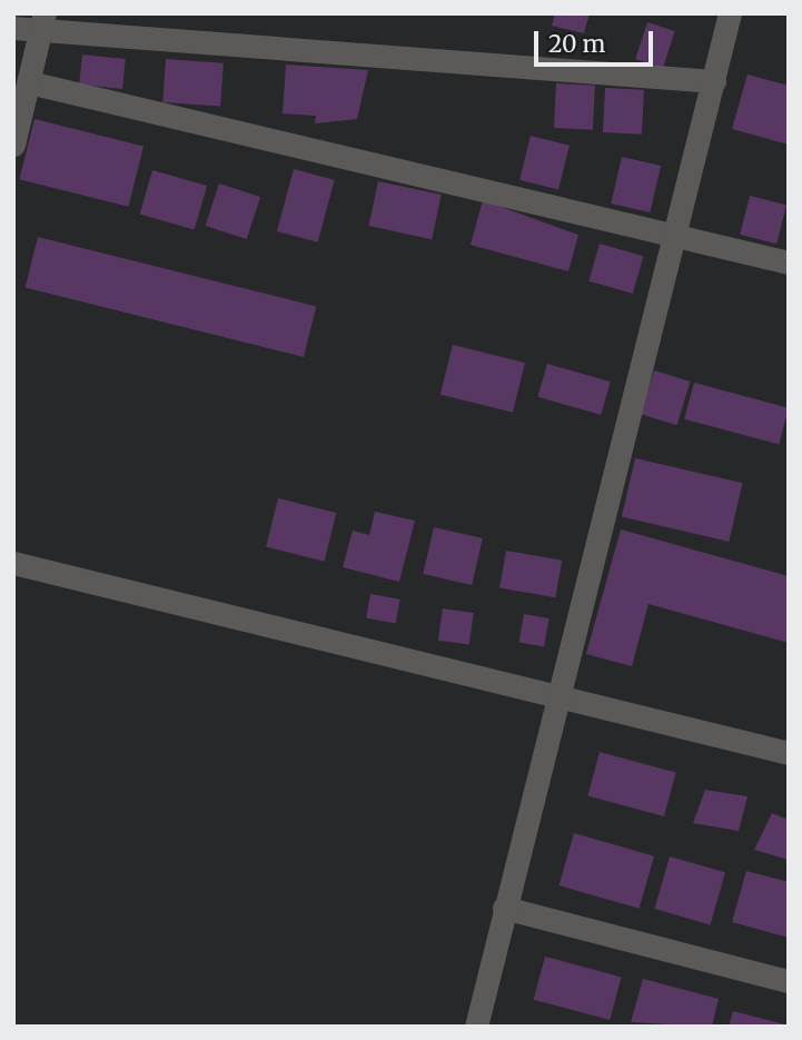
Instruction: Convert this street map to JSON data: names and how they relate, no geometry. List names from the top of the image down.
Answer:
{
  "scale_bar": "20 m"
}
